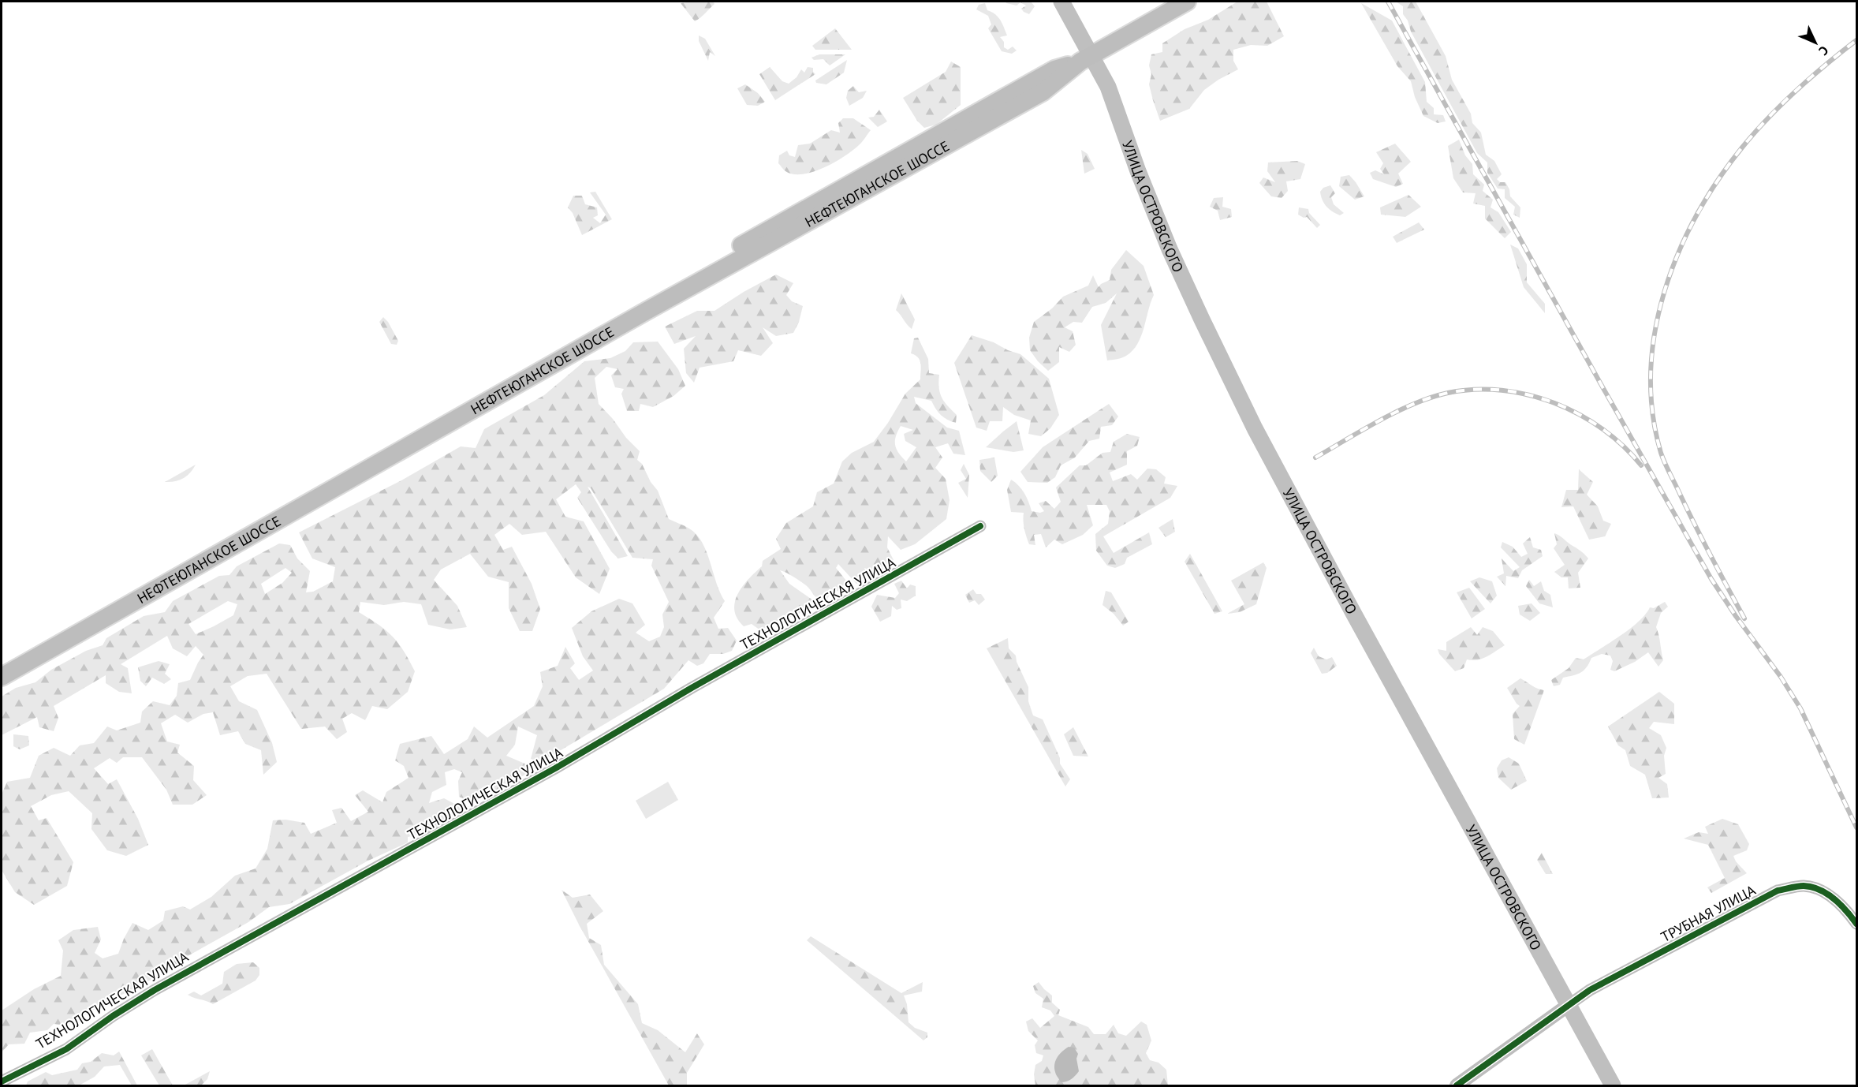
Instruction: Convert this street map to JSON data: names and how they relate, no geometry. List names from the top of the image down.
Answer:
{
  "streets": {
    "main road": ["НЕФТЕЮГАНСКОЕ ШОССЕ", "УЛИЦА ОСТРОВСКОГО"],
    "street": ["ТЕХНОЛОГИЧЕСКАЯ УЛИЦА", "ТРУБНАЯ УЛИЦА"]
  },
  "crossings": [
    ["НЕФТЕЮГАНСКОЕ ШОССЕ", "УЛИЦА ОСТРОВСКОГО"],
    ["УЛИЦА ОСТРОВСКОГО", "ТРУБНАЯ УЛИЦА"]
  ],
  "north": "bottom right"
}
